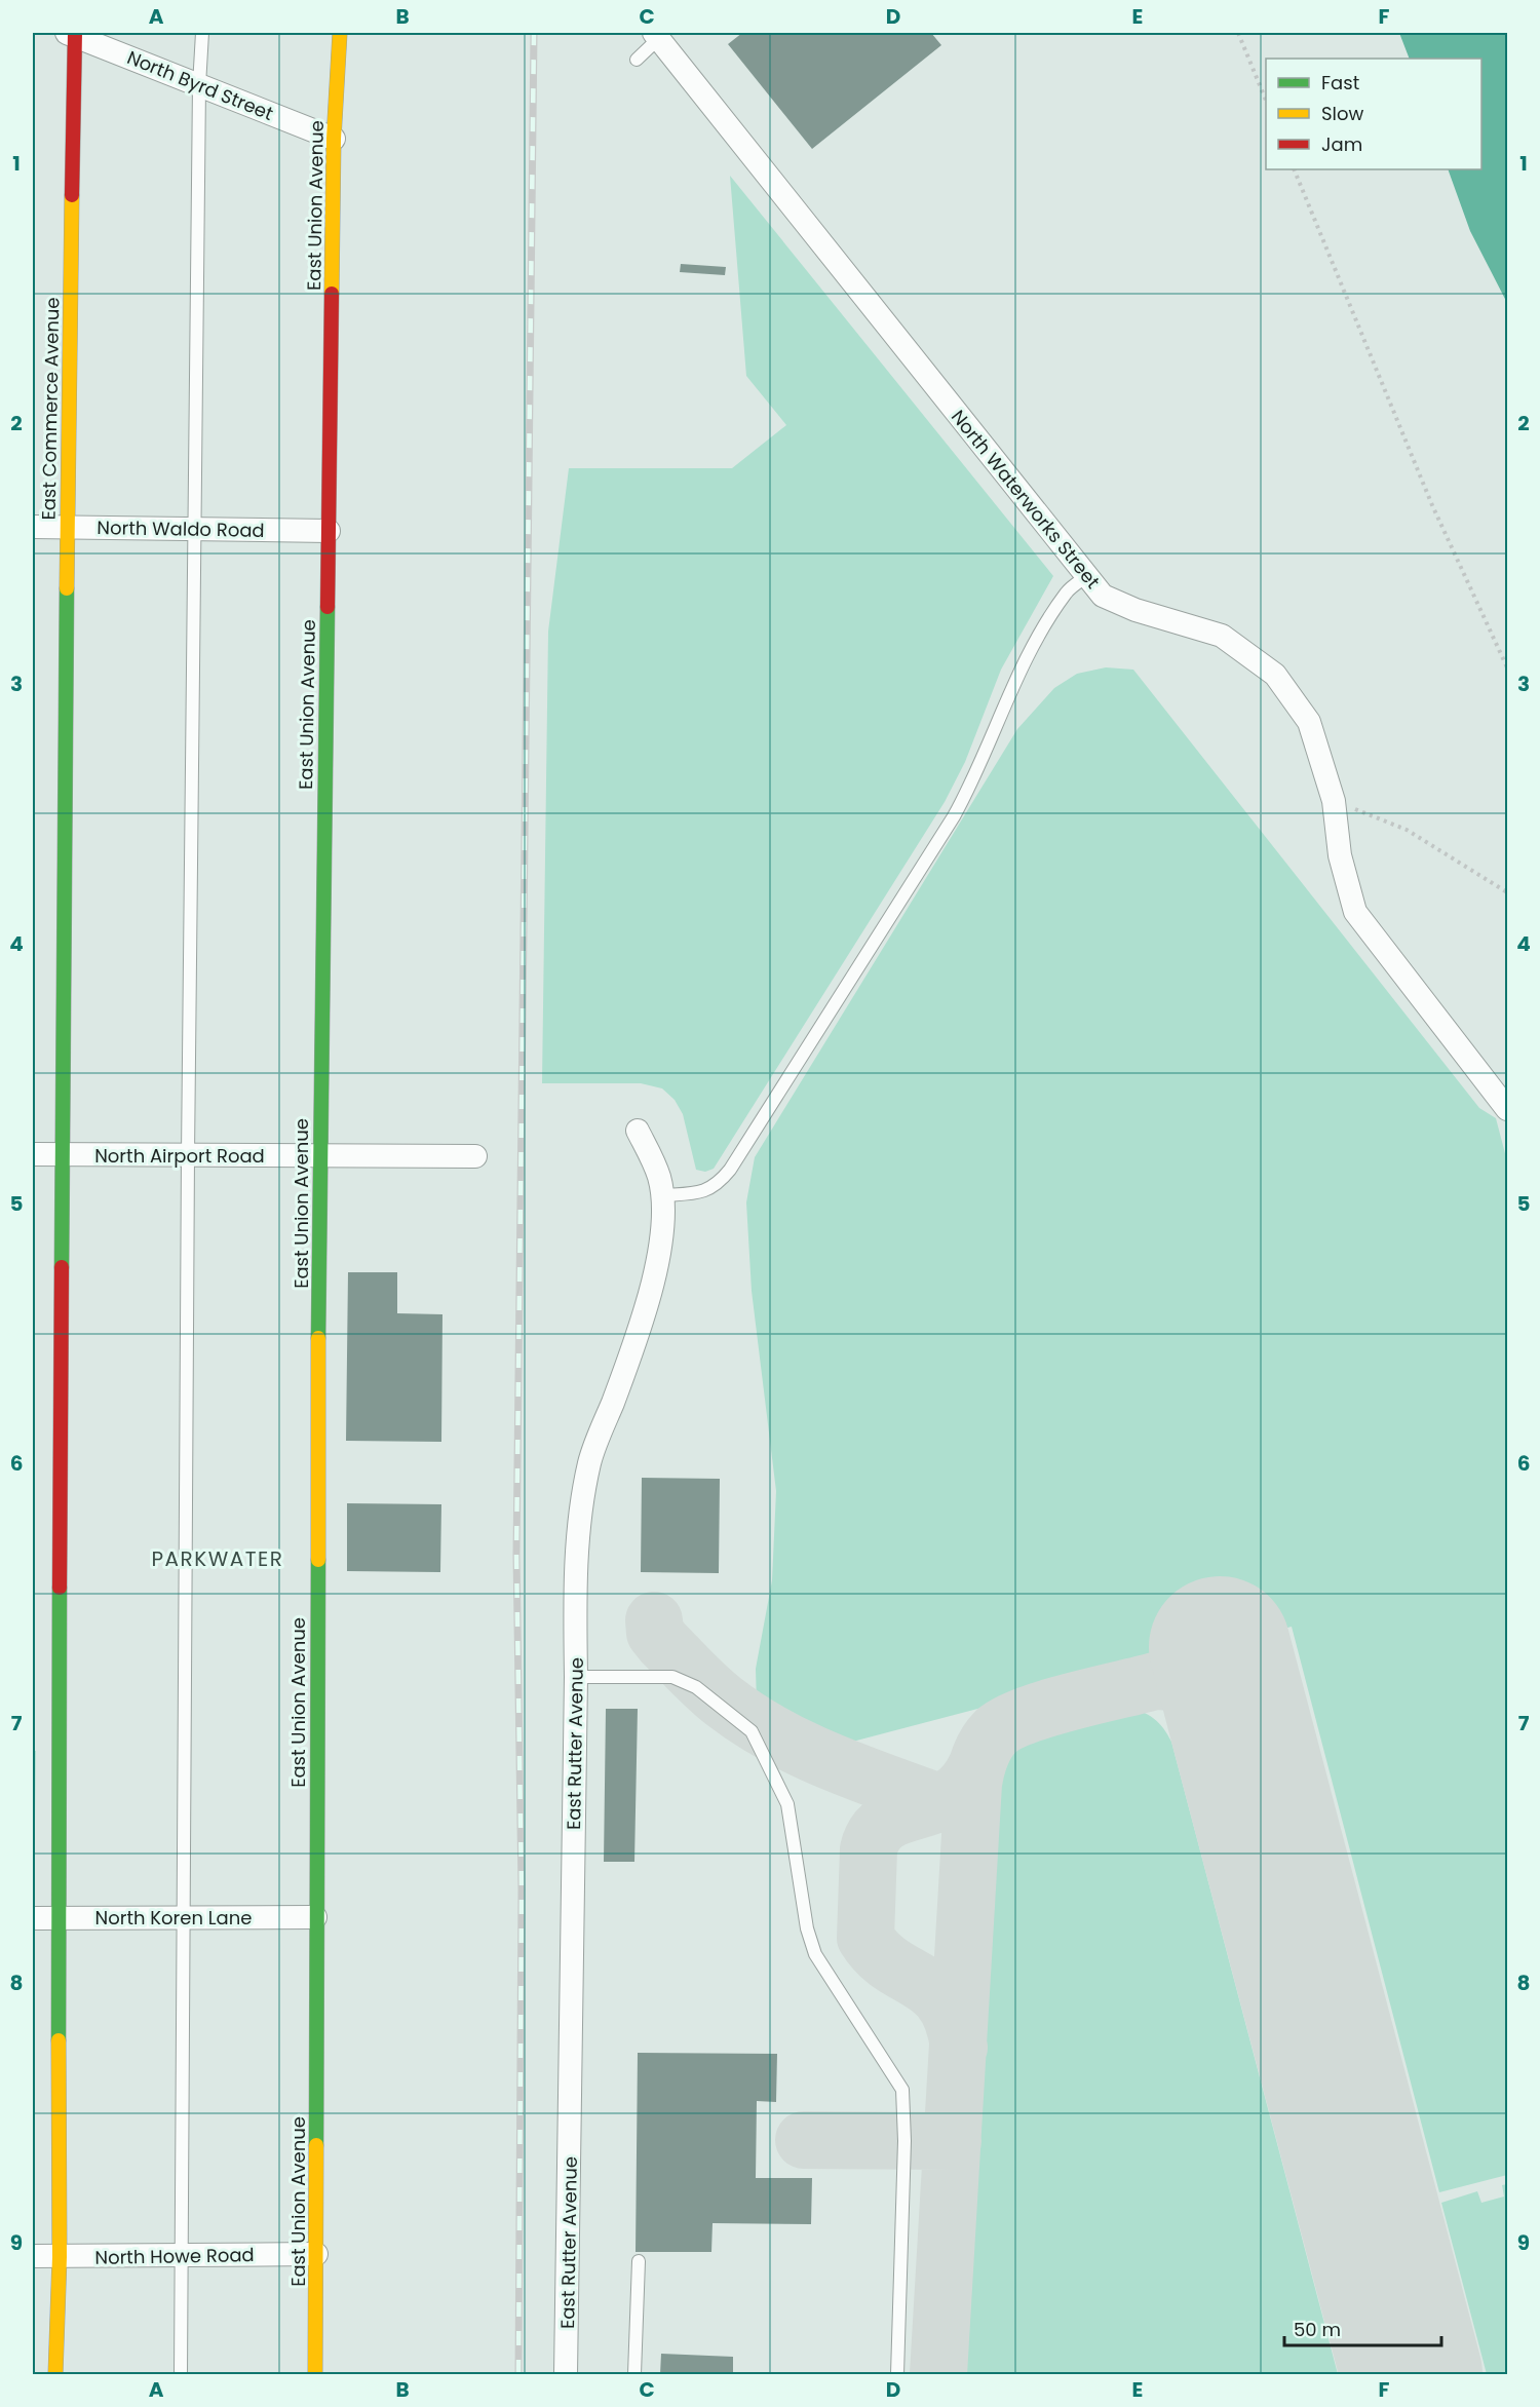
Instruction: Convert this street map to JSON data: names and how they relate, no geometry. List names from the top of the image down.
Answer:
{
  "streets": {
    "street": [
      "North Byrd Street",
      "East Union Avenue",
      "East Commerce Avenue",
      "North Waterworks Street",
      "North Waldo Road",
      "North Airport Road",
      "East Rutter Avenue",
      "North Koren Lane",
      "North Howe Road"
    ]
  },
  "crossings": [
    ["North Byrd Street", "East Union Avenue"],
    ["North Byrd Street", "East Commerce Avenue"],
    ["East Union Avenue", "North Waldo Road"],
    ["East Union Avenue", "North Airport Road"],
    ["East Union Avenue", "North Koren Lane"],
    ["East Union Avenue", "North Howe Road"],
    ["East Commerce Avenue", "North Waldo Road"],
    ["East Commerce Avenue", "North Airport Road"],
    ["East Commerce Avenue", "North Koren Lane"],
    ["East Commerce Avenue", "North Howe Road"]
  ],
  "districts": ["PARKWATER"],
  "legend": ["Fast", "Slow", "Jam"],
  "scale_bar": "50 m",
  "grid": {
    "columns": [
      "A",
      "B",
      "C",
      "D",
      "E",
      "F"
    ],
    "rows": [
      "1",
      "2",
      "3",
      "4",
      "5",
      "6",
      "7",
      "8",
      "9"
    ]
  }
}
